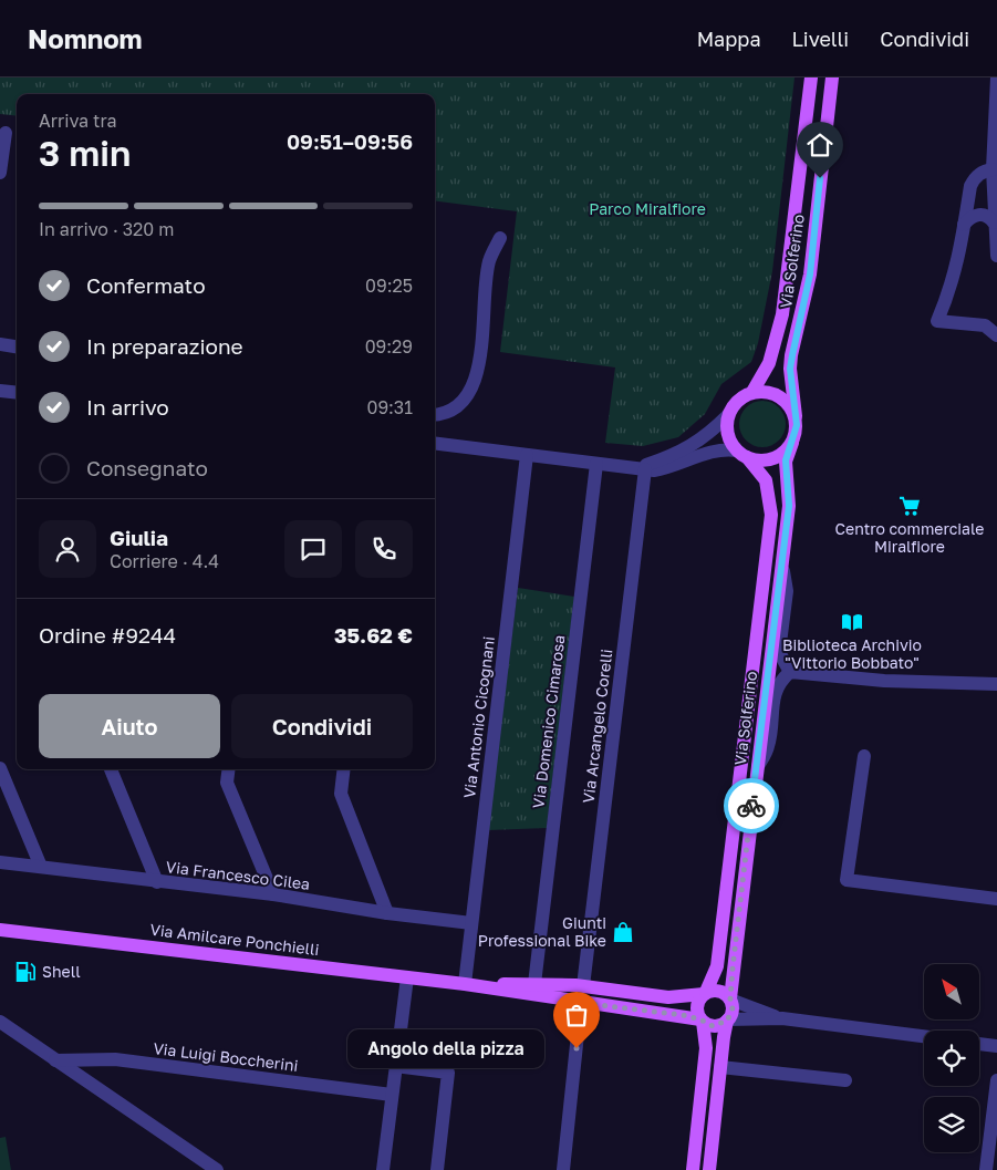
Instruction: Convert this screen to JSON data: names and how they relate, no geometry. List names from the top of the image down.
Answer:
{
  "streets": {
    "main road": ["Via Solferino", "Via Amilcare Ponchielli"],
    "street": [
      "Via Antonio Cicognani",
      "Via Domenico Cimarosa",
      "Via Arcangelo Corelli",
      "Via Francesco Cilea",
      "Via Luigi Boccherini"
    ]
  },
  "crossings": [
    ["Via Solferino", "Via Amilcare Ponchielli"],
    ["Via Antonio Cicognani", "Via Francesco Cilea"],
    ["Via Antonio Cicognani", "Via Amilcare Ponchielli"],
    ["Via Domenico Cimarosa", "Via Amilcare Ponchielli"],
    ["Via Arcangelo Corelli", "Via Amilcare Ponchielli"]
  ],
  "parks": ["Parco Miralfiore"],
  "places": {
    "supermarket": ["Centro commerciale Miralfiore"],
    "library": ["Biblioteca Archivio \"Vittorio Bobbato\""],
    "shop": ["Giunti Professional Bike"],
    "fuel station": ["Shell"],
    "other": ["Angolo della pizza"]
  },
  "north": "top left",
  "page": {
    "header": "Nomnom",
    "nav": ["Mappa", "Livelli", "Condividi"],
    "heading": ["3 min", "Arriva tra", "09:51–09:56"],
    "panel": [
      "Giulia",
      "Corriere · 4.4",
      "Ordine #9244",
      "35.62 €"
    ],
    "bar": "In arrivo · 320 m",
    "list": [
      ["Confermato", "09:25"],
      ["In preparazione", "09:29"],
      ["In arrivo", "09:31"],
      "Consegnato"
    ],
    "buttons": ["Aiuto", "Condividi"],
    "bubble": "Angolo della pizza"
  }
}
